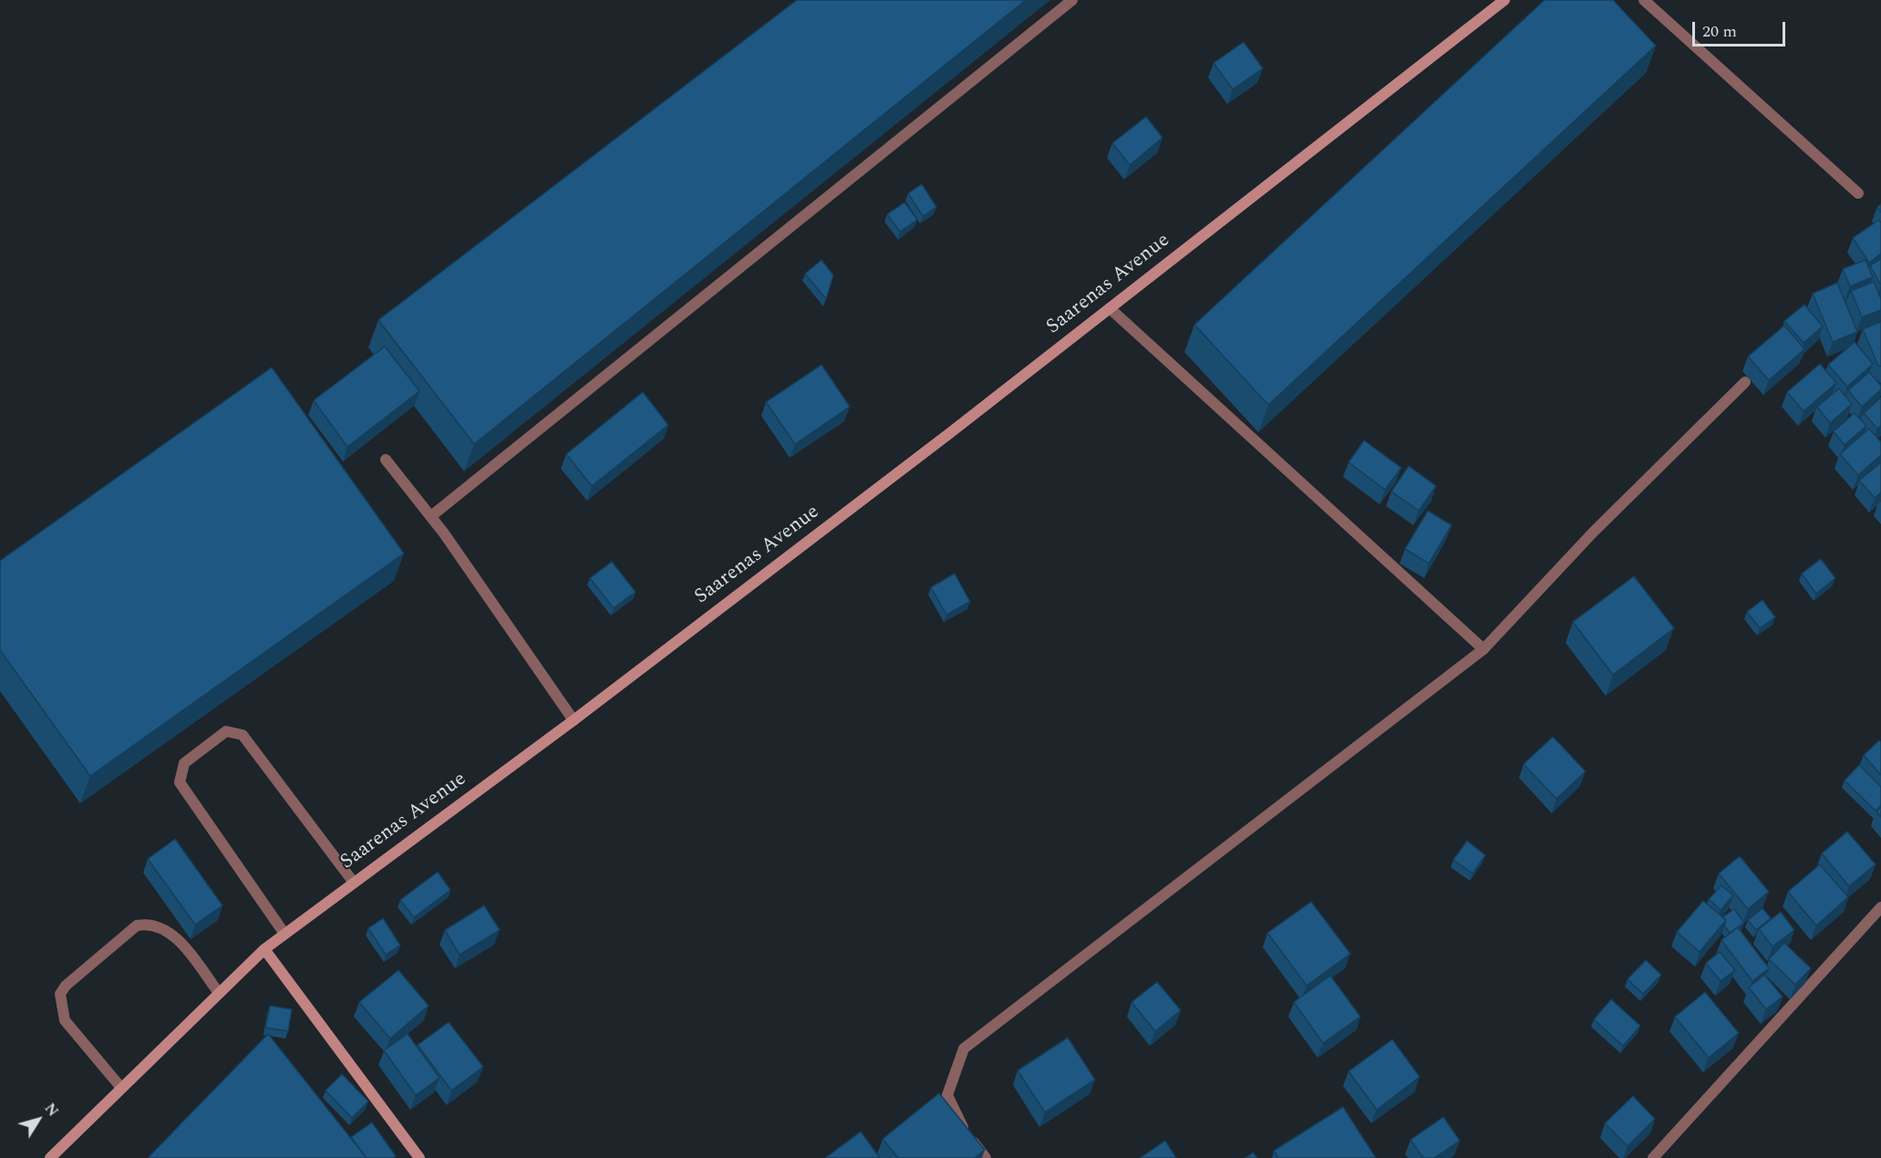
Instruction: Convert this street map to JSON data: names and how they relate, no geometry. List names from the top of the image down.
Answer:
{
  "streets": {
    "main road": ["Saarenas Avenue"]
  },
  "scale_bar": "20 m",
  "north": "top right"
}
